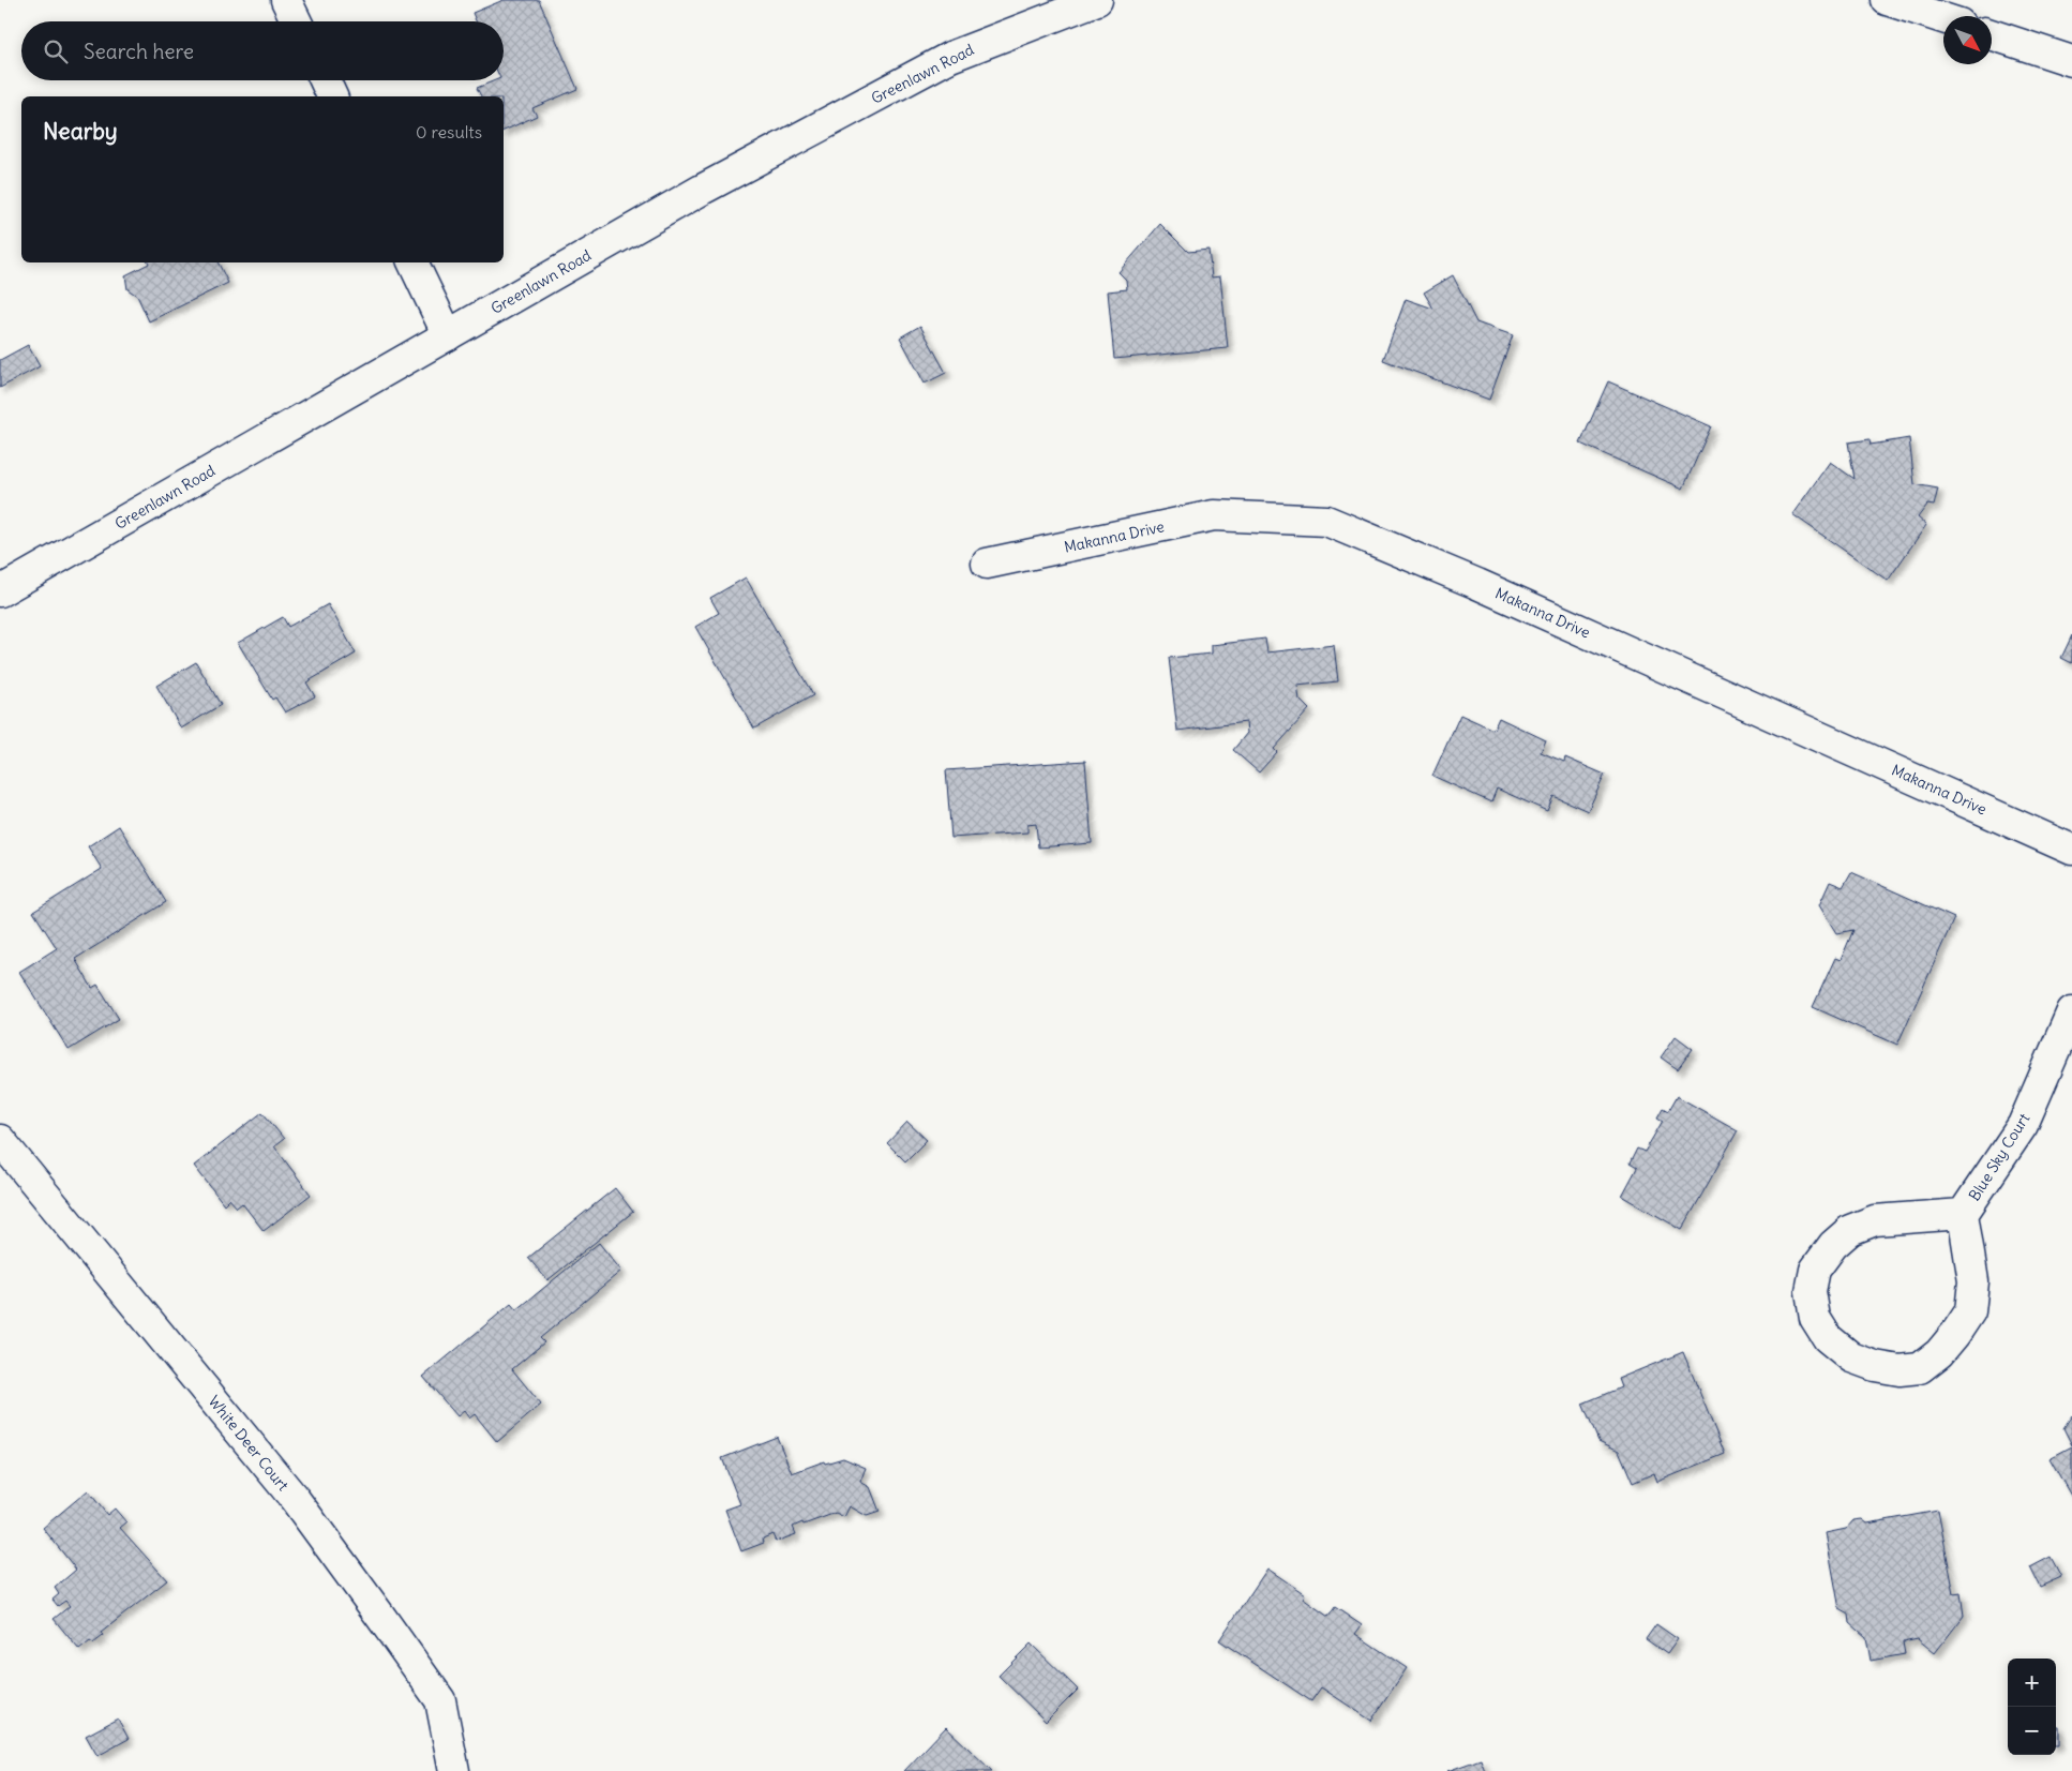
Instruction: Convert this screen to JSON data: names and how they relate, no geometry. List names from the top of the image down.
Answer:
{
  "streets": {
    "street": [
      "Greenlawn Road",
      "Makanna Drive",
      "Blue Sky Court",
      "White Deer Court"
    ]
  },
  "north": "bottom right",
  "page": {
    "search": "Search here",
    "heading": ["Nearby", "0 results"],
    "map_buttons": ["+", "−"]
  }
}
